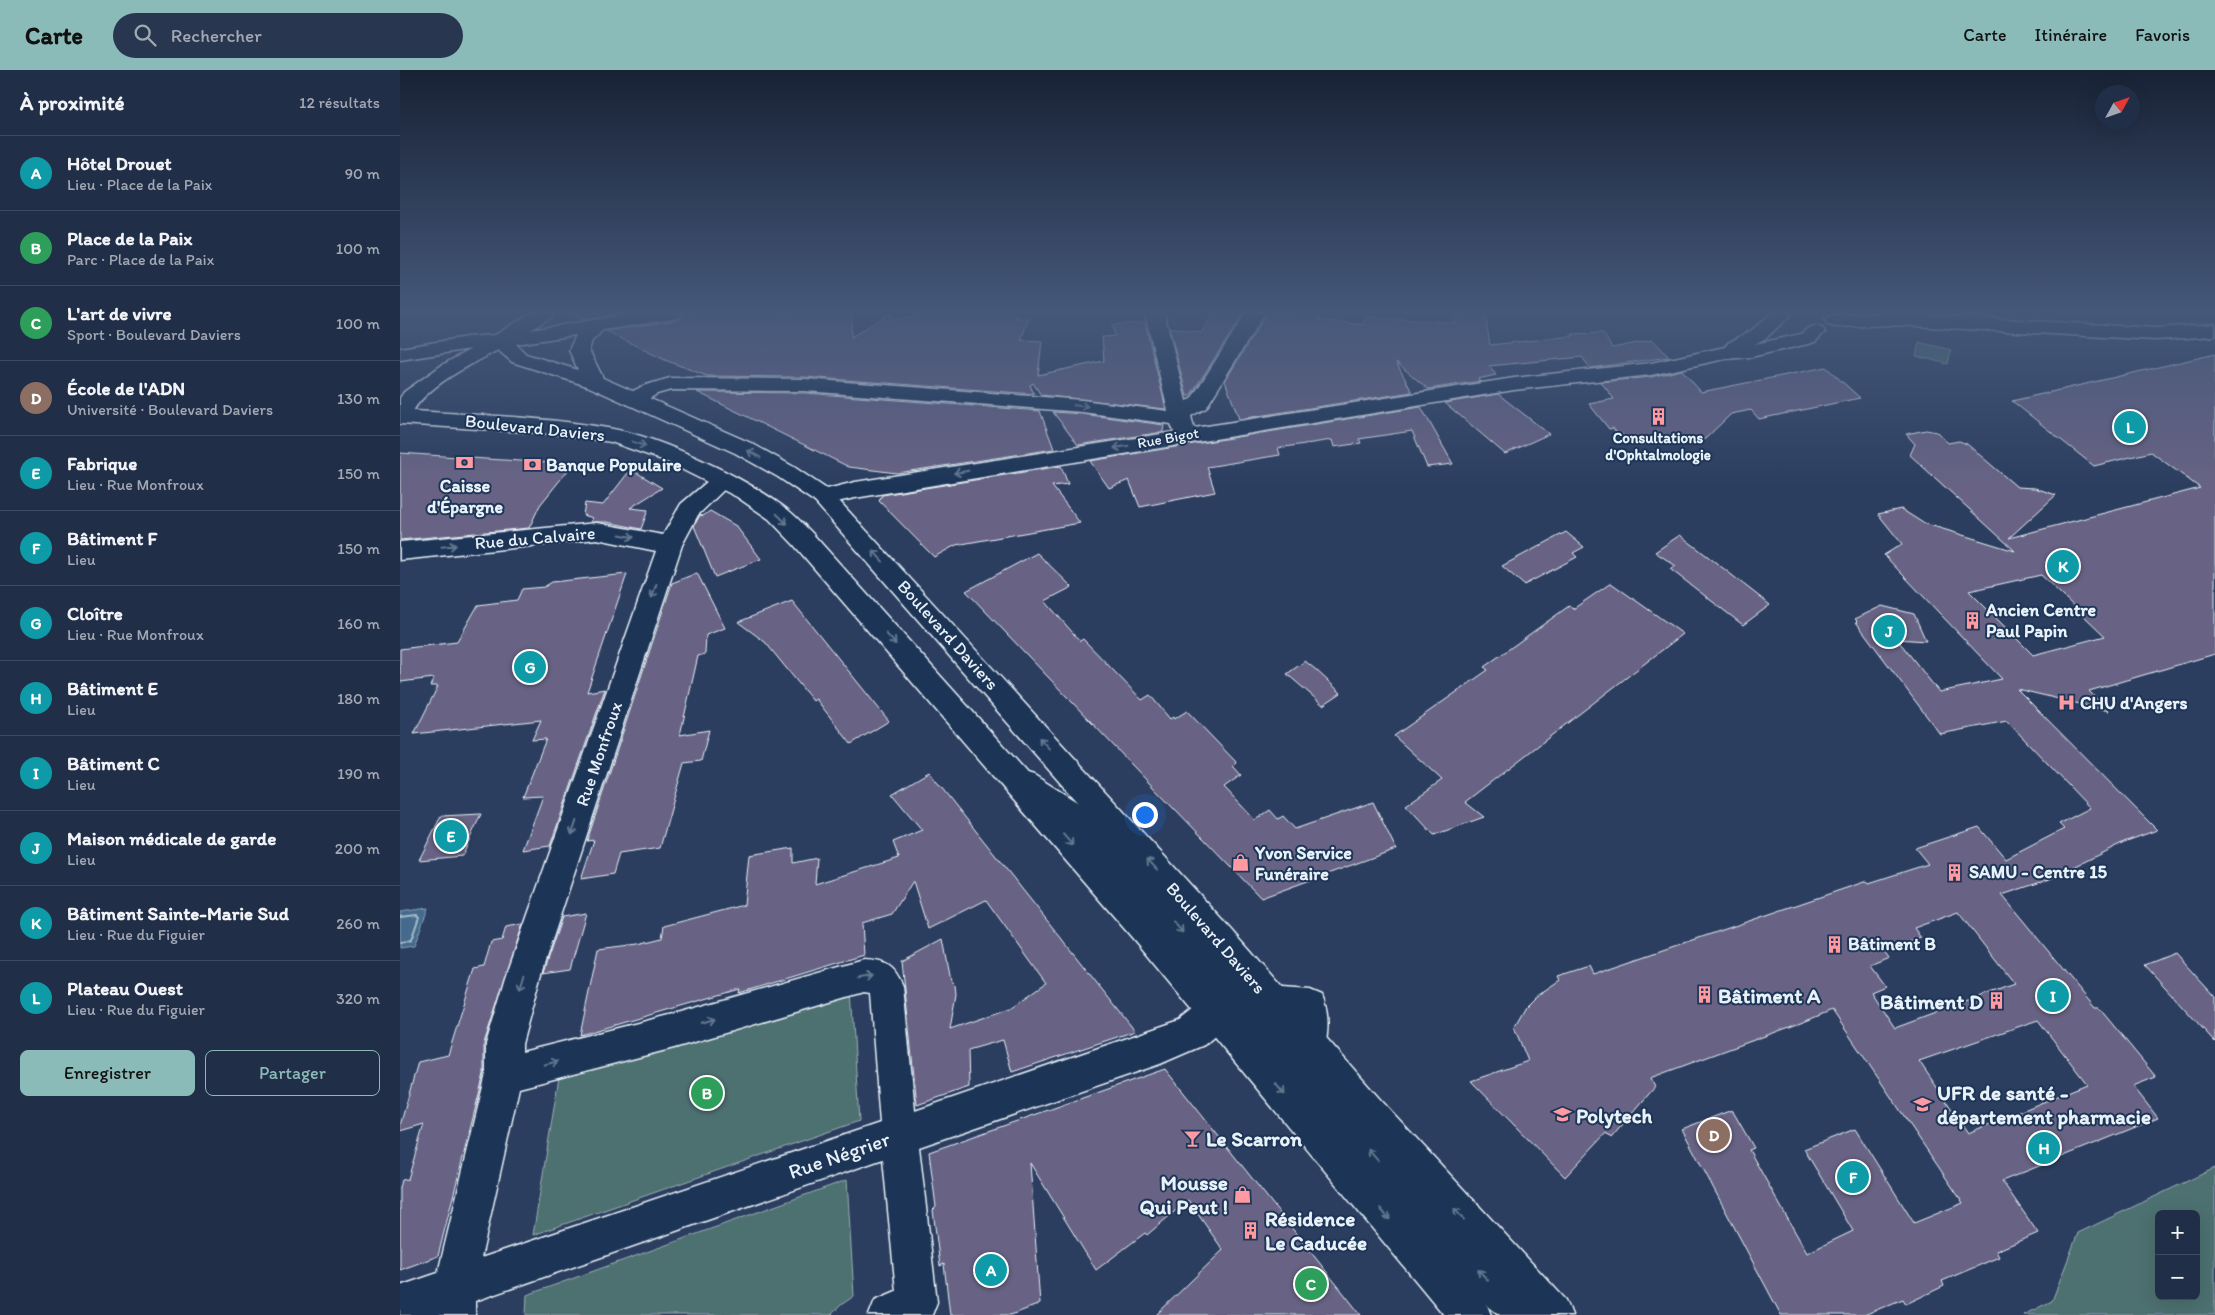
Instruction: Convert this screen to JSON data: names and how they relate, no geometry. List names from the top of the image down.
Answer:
{
  "streets": {
    "street": [
      "Boulevard Daviers",
      "Rue Bigot",
      "Rue du Calvaire",
      "Rue Monfroux",
      "Rue Négrier"
    ]
  },
  "crossings": [
    ["Boulevard Daviers", "Rue Bigot"],
    ["Boulevard Daviers", "Rue Monfroux"],
    ["Boulevard Daviers", "Rue Négrier"],
    ["Rue du Calvaire", "Rue Monfroux"],
    ["Rue Monfroux", "Rue Négrier"]
  ],
  "one_way": ["Rue du Calvaire", "Rue Monfroux"],
  "places": {
    "building": [
      "Consultations d'Ophtalmologie",
      "Ancien Centre Paul Papin",
      "SAMU - Centre 15",
      "Bâtiment B",
      "Bâtiment A",
      "Bâtiment D",
      "Résidence Le Caducée"
    ],
    "bank": ["Caisse d'Épargne", "Banque Populaire"],
    "hospital": ["CHU d'Angers"],
    "shop": ["Yvon Service Funéraire", "Mousse Qui Peut !"],
    "school or university": ["UFR de santé - département pharmacie", "Polytech"],
    "bar": ["Le Scarron"]
  },
  "north": "top right",
  "page": {
    "header": "Carte",
    "search": "Rechercher",
    "nav": ["Carte", "Itinéraire", "Favoris"],
    "heading": ["À proximité", "12 résultats"],
    "list": [
      {
        "mark": "A",
        "name": "Hôtel Drouet",
        "note": "Lieu · Place de la Paix",
        "value": "90 m"
      },
      {
        "mark": "B",
        "name": "Place de la Paix",
        "note": "Parc · Place de la Paix",
        "value": "100 m"
      },
      {
        "mark": "C",
        "name": "L'art de vivre",
        "note": "Sport · Boulevard Daviers",
        "value": "100 m"
      },
      {
        "mark": "D",
        "name": "École de l'ADN",
        "note": "Université · Boulevard Daviers",
        "value": "130 m"
      },
      {
        "mark": "E",
        "name": "Fabrique",
        "note": "Lieu · Rue Monfroux",
        "value": "150 m"
      },
      {
        "mark": "F",
        "name": "Bâtiment F",
        "note": "Lieu",
        "value": "150 m"
      },
      {
        "mark": "G",
        "name": "Cloître",
        "note": "Lieu · Rue Monfroux",
        "value": "160 m"
      },
      {
        "mark": "H",
        "name": "Bâtiment E",
        "note": "Lieu",
        "value": "180 m"
      },
      {
        "mark": "I",
        "name": "Bâtiment C",
        "note": "Lieu",
        "value": "190 m"
      },
      {
        "mark": "J",
        "name": "Maison médicale de garde",
        "note": "Lieu",
        "value": "200 m"
      },
      {
        "mark": "K",
        "name": "Bâtiment Sainte-Marie Sud",
        "note": "Lieu · Rue du Figuier",
        "value": "260 m"
      },
      {
        "mark": "L",
        "name": "Plateau Ouest",
        "note": "Lieu · Rue du Figuier",
        "value": "320 m"
      }
    ],
    "pins": [
      "L",
      "K",
      "J",
      "G",
      "E",
      "I",
      "B",
      "D",
      "H",
      "F",
      "A",
      "C"
    ],
    "buttons": ["Enregistrer", "Partager"],
    "map_buttons": ["+", "−"]
  }
}
